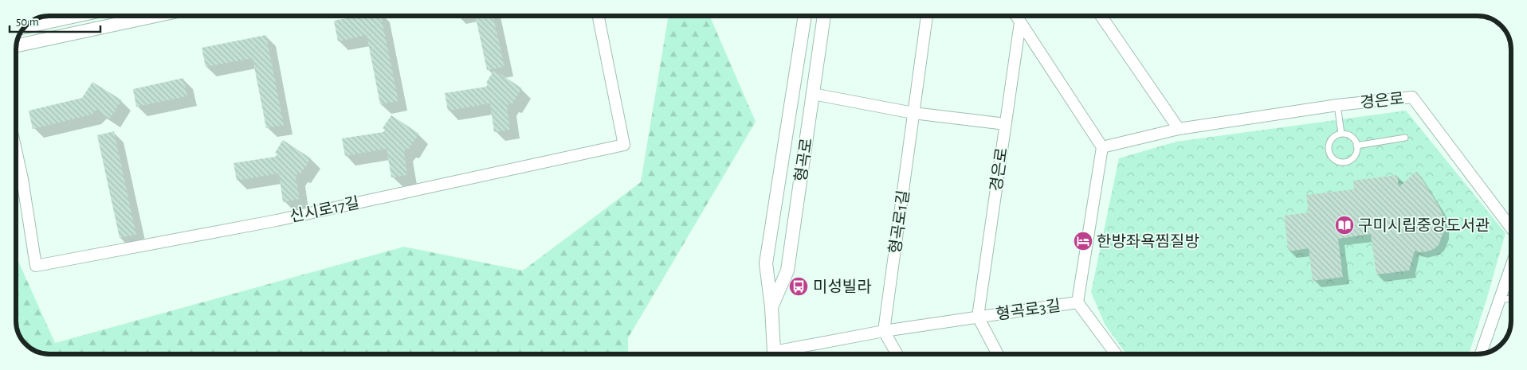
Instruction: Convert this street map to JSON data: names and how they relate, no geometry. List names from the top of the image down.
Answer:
{
  "streets": {
    "street": [
      "경은로",
      "형곡로",
      "신시로17길",
      "형곡로1길",
      "형곡로3길"
    ]
  },
  "crossings": [
    ["경은로", "형곡로3길"],
    ["형곡로1길", "형곡로3길"]
  ],
  "places": {
    "library": ["구미시립중앙도서관"],
    "hotel": ["한방좌욕찜질방"],
    "bus stop": ["미성빌라"]
  },
  "scale_bar": "50 m"
}
